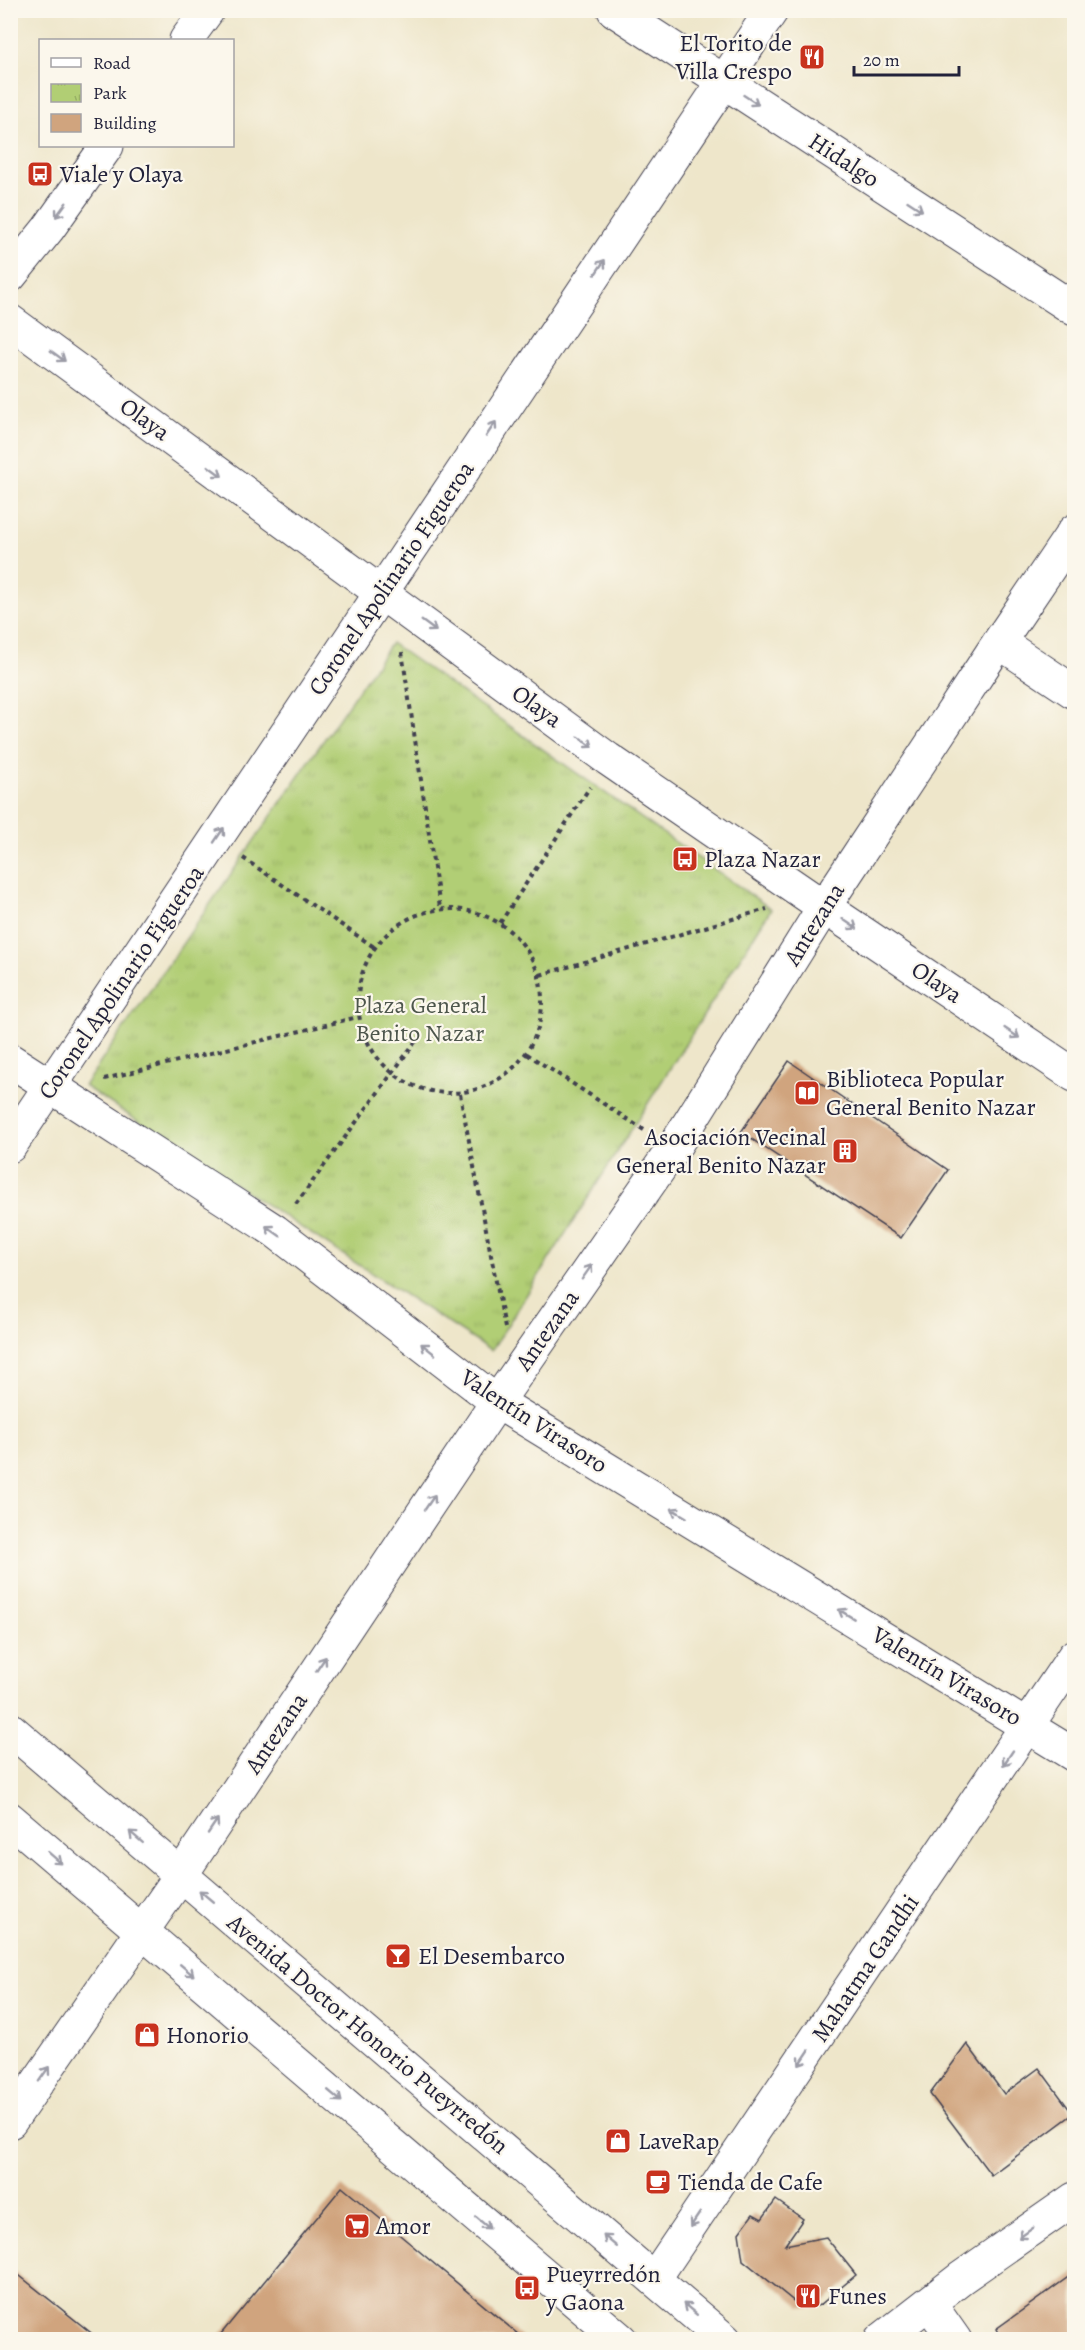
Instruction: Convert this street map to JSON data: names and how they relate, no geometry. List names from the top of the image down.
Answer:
{
  "streets": {
    "street": [
      "Hidalgo",
      "Olaya",
      "Coronel Apolinario Figueroa",
      "Antezana",
      "Valentín Virasoro",
      "Mahatma Gandhi",
      "Avenida Doctor Honorio Pueyrredón"
    ]
  },
  "crossings": [
    ["Hidalgo", "Coronel Apolinario Figueroa"],
    ["Olaya", "Coronel Apolinario Figueroa"],
    ["Olaya", "Antezana"],
    ["Coronel Apolinario Figueroa", "Valentín Virasoro"],
    ["Antezana", "Valentín Virasoro"],
    ["Antezana", "Avenida Doctor Honorio Pueyrredón"],
    ["Valentín Virasoro", "Mahatma Gandhi"],
    ["Mahatma Gandhi", "Avenida Doctor Honorio Pueyrredón"]
  ],
  "one_way": [
    "Hidalgo",
    "Olaya",
    "Coronel Apolinario Figueroa",
    "Antezana",
    "Valentín Virasoro"
  ],
  "parks": ["Plaza General Benito Nazar"],
  "places": {
    "restaurant": ["El Torito de Villa Crespo", "Funes"],
    "bus stop": ["Viale y Olaya", "Plaza Nazar", "Pueyrredón y Gaona"],
    "library": ["Biblioteca Popular General Benito Nazar"],
    "building": ["Asociación Vecinal General Benito Nazar"],
    "bar": ["El Desembarco"],
    "shop": ["Honorio", "LaveRap"],
    "cafe": ["Tienda de Cafe"],
    "supermarket": ["Amor"]
  },
  "legend": ["Road", "Park", "Building"],
  "scale_bar": "20 m"
}
